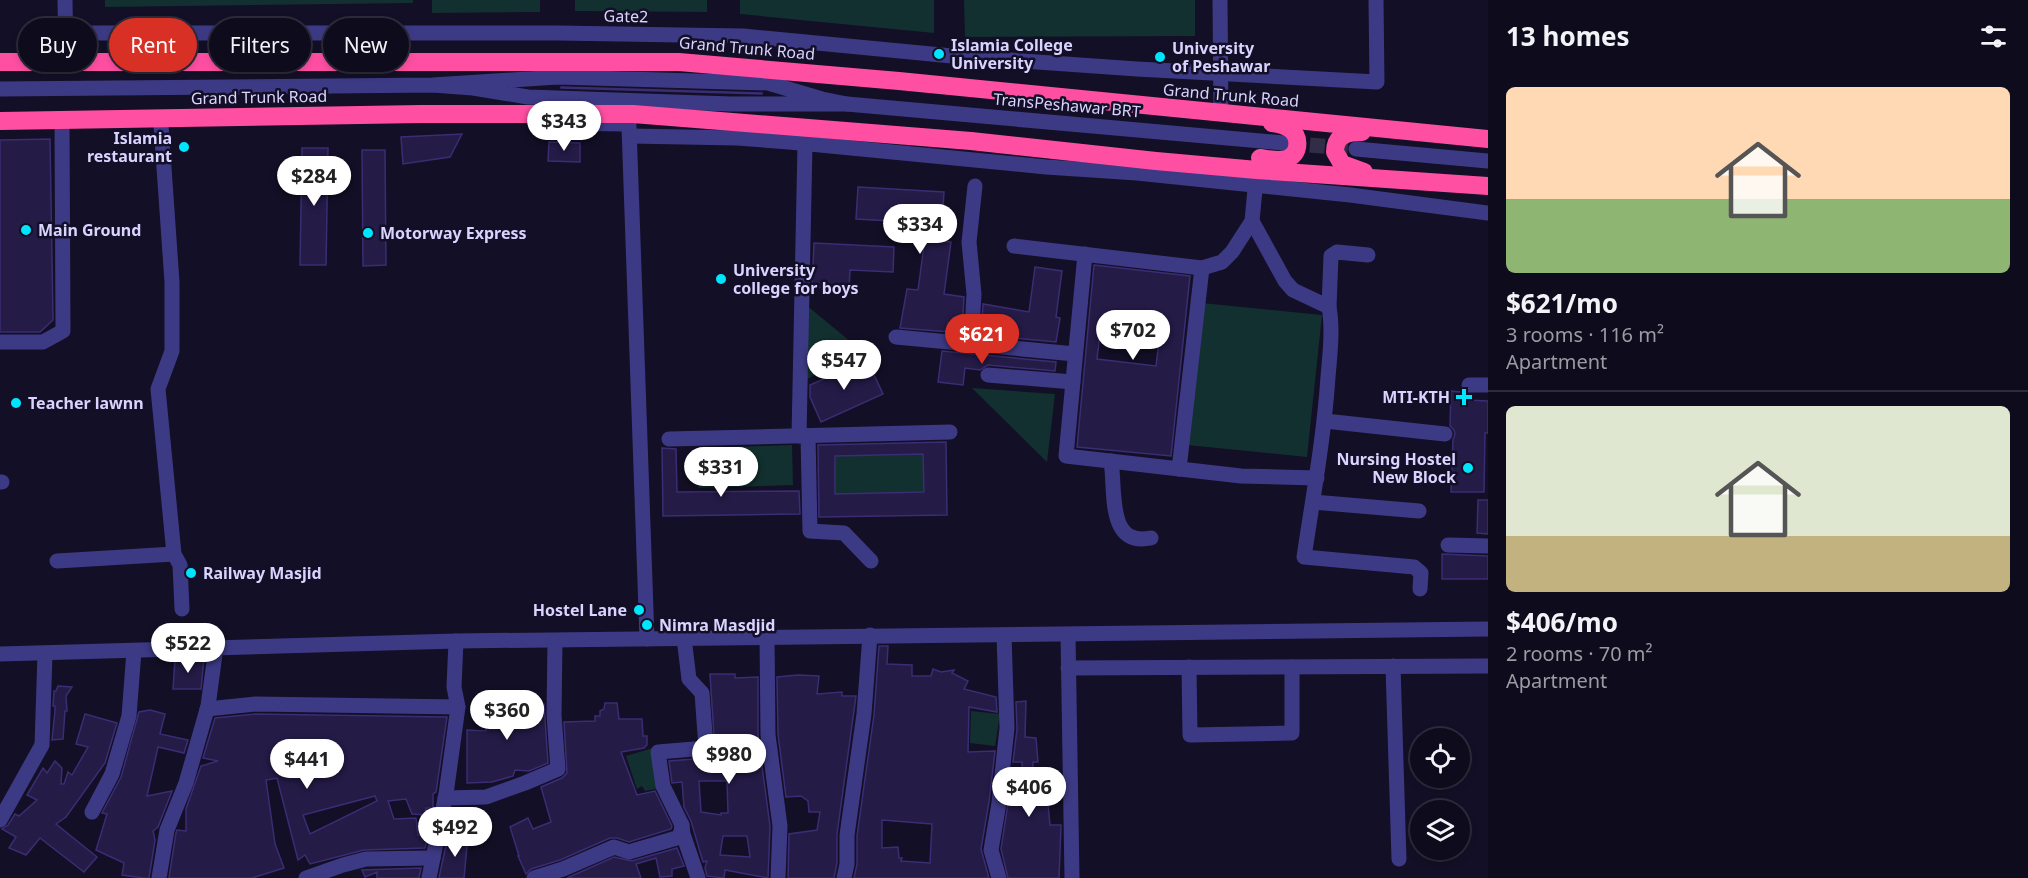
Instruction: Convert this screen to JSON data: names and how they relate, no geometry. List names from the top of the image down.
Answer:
{
  "streets": {
    "highway": ["Grand Trunk Road"],
    "street": ["Gate2", "TransPeshawar BRT"]
  },
  "places": {
    "other": [
      "Islamia College University",
      "University of Peshawar",
      "Islamia restaurant",
      "Main Ground",
      "Motorway Express",
      "University college for boys",
      "Teacher lawnn",
      "Nursing Hostel New Block",
      "Railway Masjid",
      "Hostel Lane",
      "Nimra Masdjid"
    ],
    "health": ["MTI-KTH"]
  },
  "page": {
    "heading": "13 homes",
    "chip": [
      "Buy",
      "Rent",
      "Filters",
      "New"
    ],
    "list": [
      {
        "name": "$621/mo",
        "note": "3 rooms · 116 m² · Apartment"
      },
      {
        "name": "$406/mo",
        "note": "2 rooms · 70 m² · Apartment"
      }
    ],
    "price": [
      "$343",
      "$284",
      "$334",
      "$702",
      "$621",
      "$547",
      "$331",
      "$522",
      "$360",
      "$980",
      "$441",
      "$406",
      "$492"
    ]
  }
}
